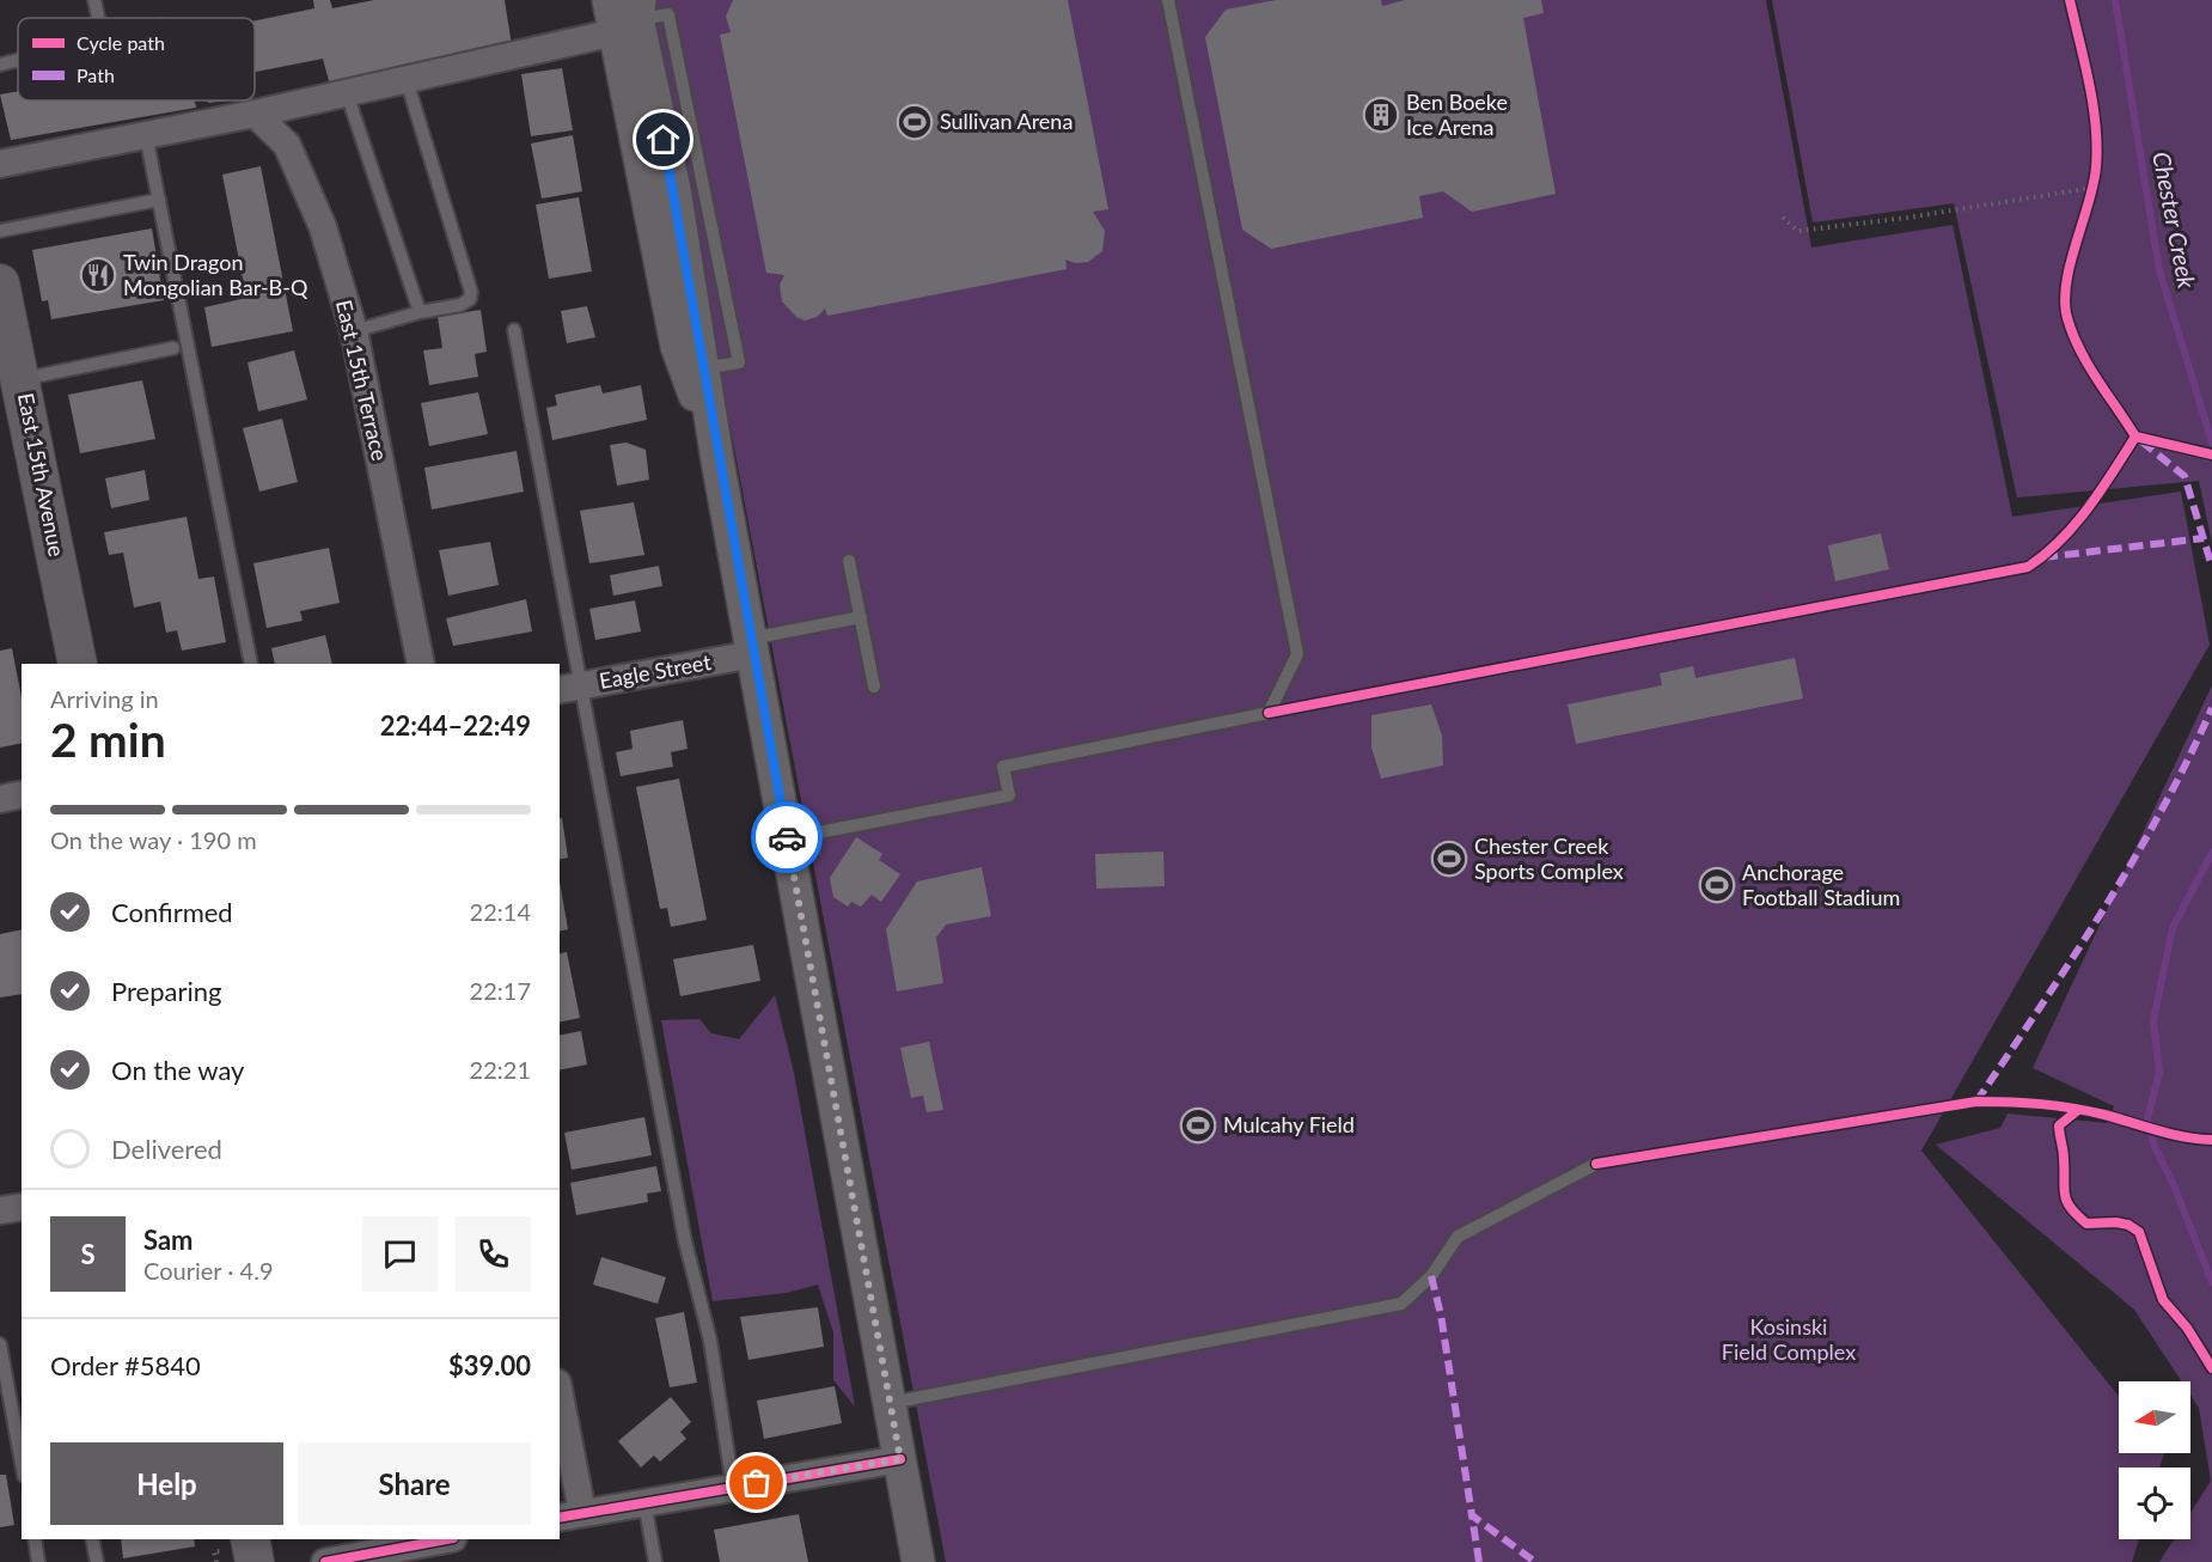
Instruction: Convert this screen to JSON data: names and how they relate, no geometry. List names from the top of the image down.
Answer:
{
  "streets": {
    "main road": ["East 15th Avenue"],
    "street": ["East 15th Terrace", "Eagle Street"]
  },
  "water": ["Chester Creek"],
  "parks": ["Kosinski Field Complex"],
  "places": {
    "building": ["Ben Boeke Ice Arena"],
    "sports": [
      "Sullivan Arena",
      "Chester Creek Sports Complex",
      "Anchorage Football Stadium",
      "Mulcahy Field"
    ],
    "restaurant": ["Twin Dragon Mongolian Bar-B-Q"]
  },
  "legend": ["Cycle path", "Path"],
  "north": "left",
  "page": {
    "heading": ["2 min", "Arriving in", "22:44–22:49"],
    "panel": [
      "Sam",
      "Courier · 4.9",
      "Order #5840",
      "$39.00"
    ],
    "bar": "On the way · 190 m",
    "list": [
      ["Confirmed", "22:14"],
      ["Preparing", "22:17"],
      ["On the way", "22:21"],
      "Delivered"
    ],
    "round": "S",
    "buttons": ["Help", "Share"]
  }
}
